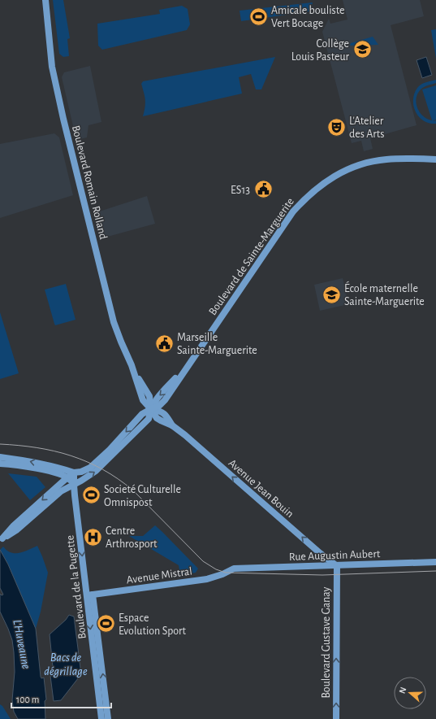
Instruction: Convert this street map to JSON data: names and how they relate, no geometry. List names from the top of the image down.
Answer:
{
  "streets": {
    "main road": [
      "Boulevard Romain Rolland",
      "Boulevard de Sainte-Marguerite",
      "Avenue Jean Bouin",
      "Rue Augustin Aubert",
      "Avenue Mistral",
      "Boulevard de la Pugette",
      "Boulevard Gustave Ganay"
    ]
  },
  "crossings": [
    ["Boulevard Romain Rolland", "Boulevard de Sainte-Marguerite"],
    ["Boulevard Romain Rolland", "Avenue Jean Bouin"],
    ["Boulevard de Sainte-Marguerite", "Avenue Jean Bouin"],
    ["Boulevard de Sainte-Marguerite", "Boulevard de la Pugette"],
    ["Avenue Jean Bouin", "Rue Augustin Aubert"],
    ["Avenue Jean Bouin", "Boulevard Gustave Ganay"],
    ["Rue Augustin Aubert", "Avenue Mistral"],
    ["Rue Augustin Aubert", "Boulevard Gustave Ganay"],
    ["Avenue Mistral", "Boulevard de la Pugette"]
  ],
  "one_way": ["Avenue Jean Bouin", "Boulevard Gustave Ganay"],
  "water": ["L'Huveaune", "Bacs de dégrillage"],
  "places": {
    "sports": ["Amicale bouliste Vert Bocage", "Societé Culturelle Omnispost", "Espace Evolution Sport"],
    "school or university": ["Collège Louis Pasteur", "École maternelle Sainte-Marguerite"],
    "theatre": ["L'Atelier des Arts"],
    "public building": ["ES13", "Marseille Sainte-Marguerite"],
    "hospital": ["Centre Arthrosport"]
  },
  "scale_bar": "100 m",
  "north": "left"
}
